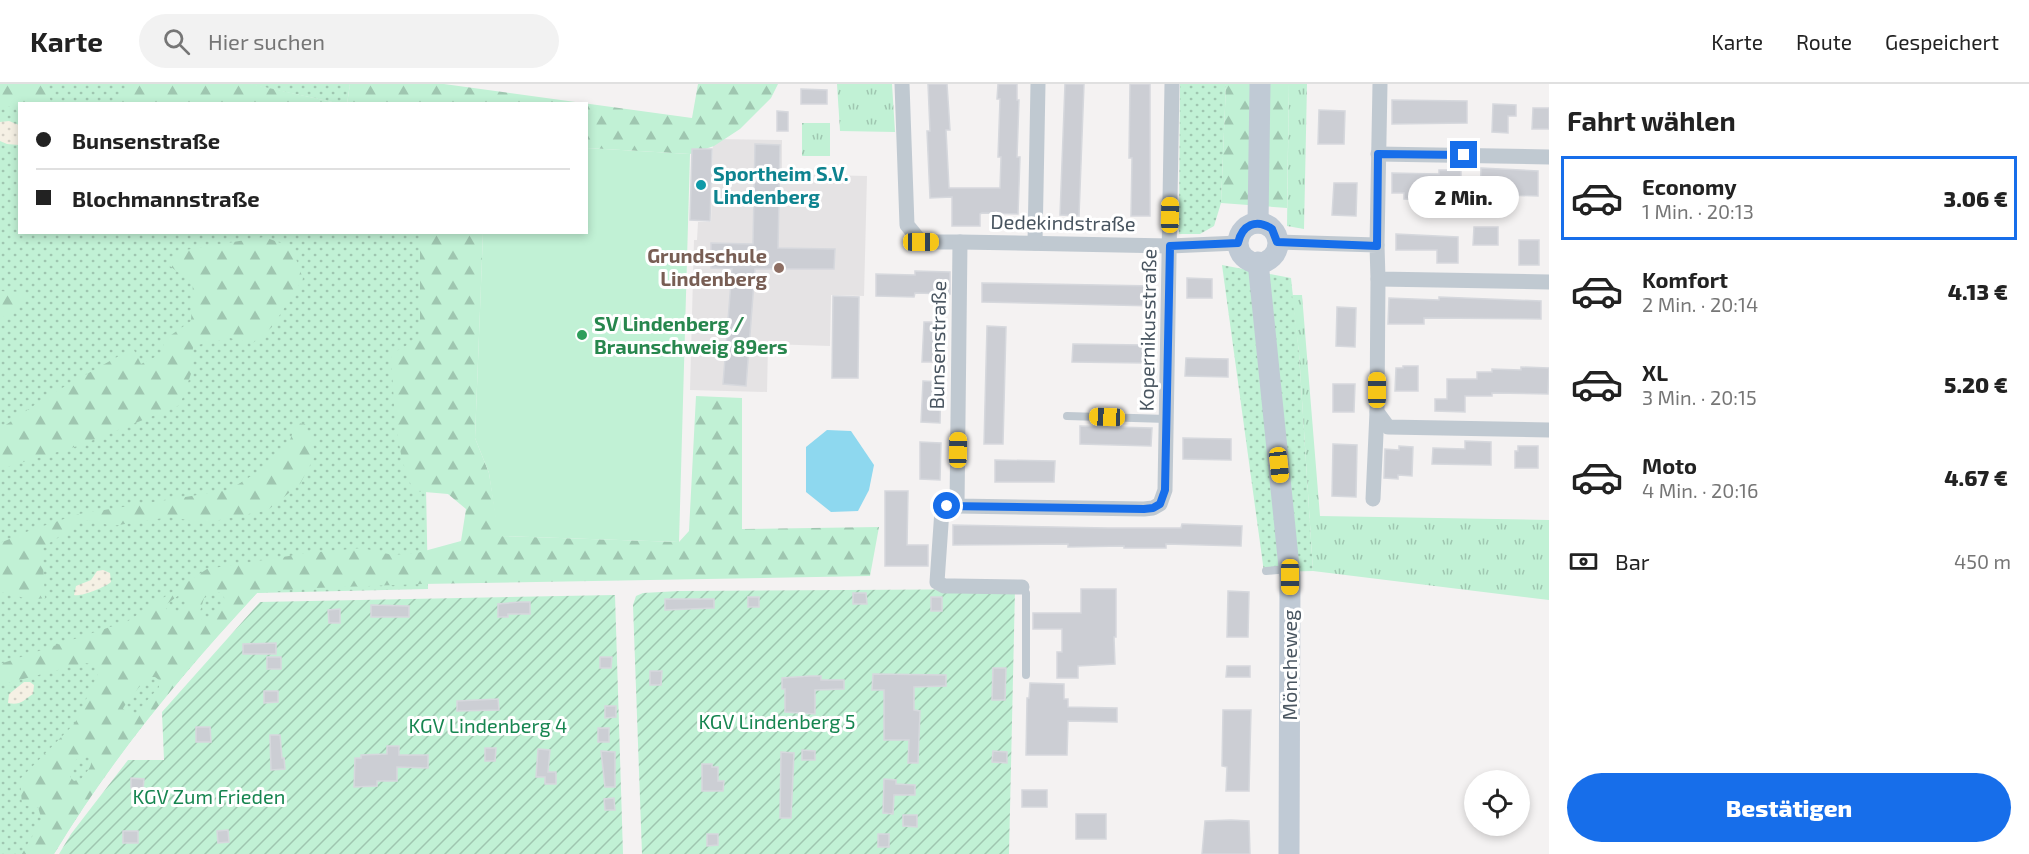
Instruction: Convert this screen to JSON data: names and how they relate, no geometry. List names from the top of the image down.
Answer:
{
  "streets": {
    "main road": ["Möncheweg"],
    "street": ["Dedekindstraße", "Kopernikusstraße", "Bunsenstraße"]
  },
  "crossings": [
    ["Dedekindstraße", "Kopernikusstraße"],
    ["Dedekindstraße", "Bunsenstraße"],
    ["Dedekindstraße", "Möncheweg"],
    ["Kopernikusstraße", "Bunsenstraße"]
  ],
  "parks": ["KGV Lindenberg 5", "KGV Lindenberg 4", "KGV Zum Frieden"],
  "places": ["Sportheim S.V. Lindenberg", "Grundschule Lindenberg", "SV Lindenberg / Braunschweig 89ers"],
  "page": {
    "header": "Karte",
    "search": "Hier suchen",
    "nav": ["Karte", "Route", "Gespeichert"],
    "heading": "Fahrt wählen",
    "banner": ["Bunsenstraße", "Blochmannstraße"],
    "list": [
      {
        "name": "Economy",
        "note": "1 Min. · 20:13",
        "value": "3.06 €"
      },
      {
        "name": "Komfort",
        "note": "2 Min. · 20:14",
        "value": "4.13 €"
      },
      {
        "name": "XL",
        "note": "3 Min. · 20:15",
        "value": "5.20 €"
      },
      {
        "name": "Moto",
        "note": "4 Min. · 20:16",
        "value": "4.67 €"
      }
    ],
    "bubble": "2 Min.",
    "pay": ["Bar", "450 m"],
    "buttons": "Bestätigen"
  }
}
